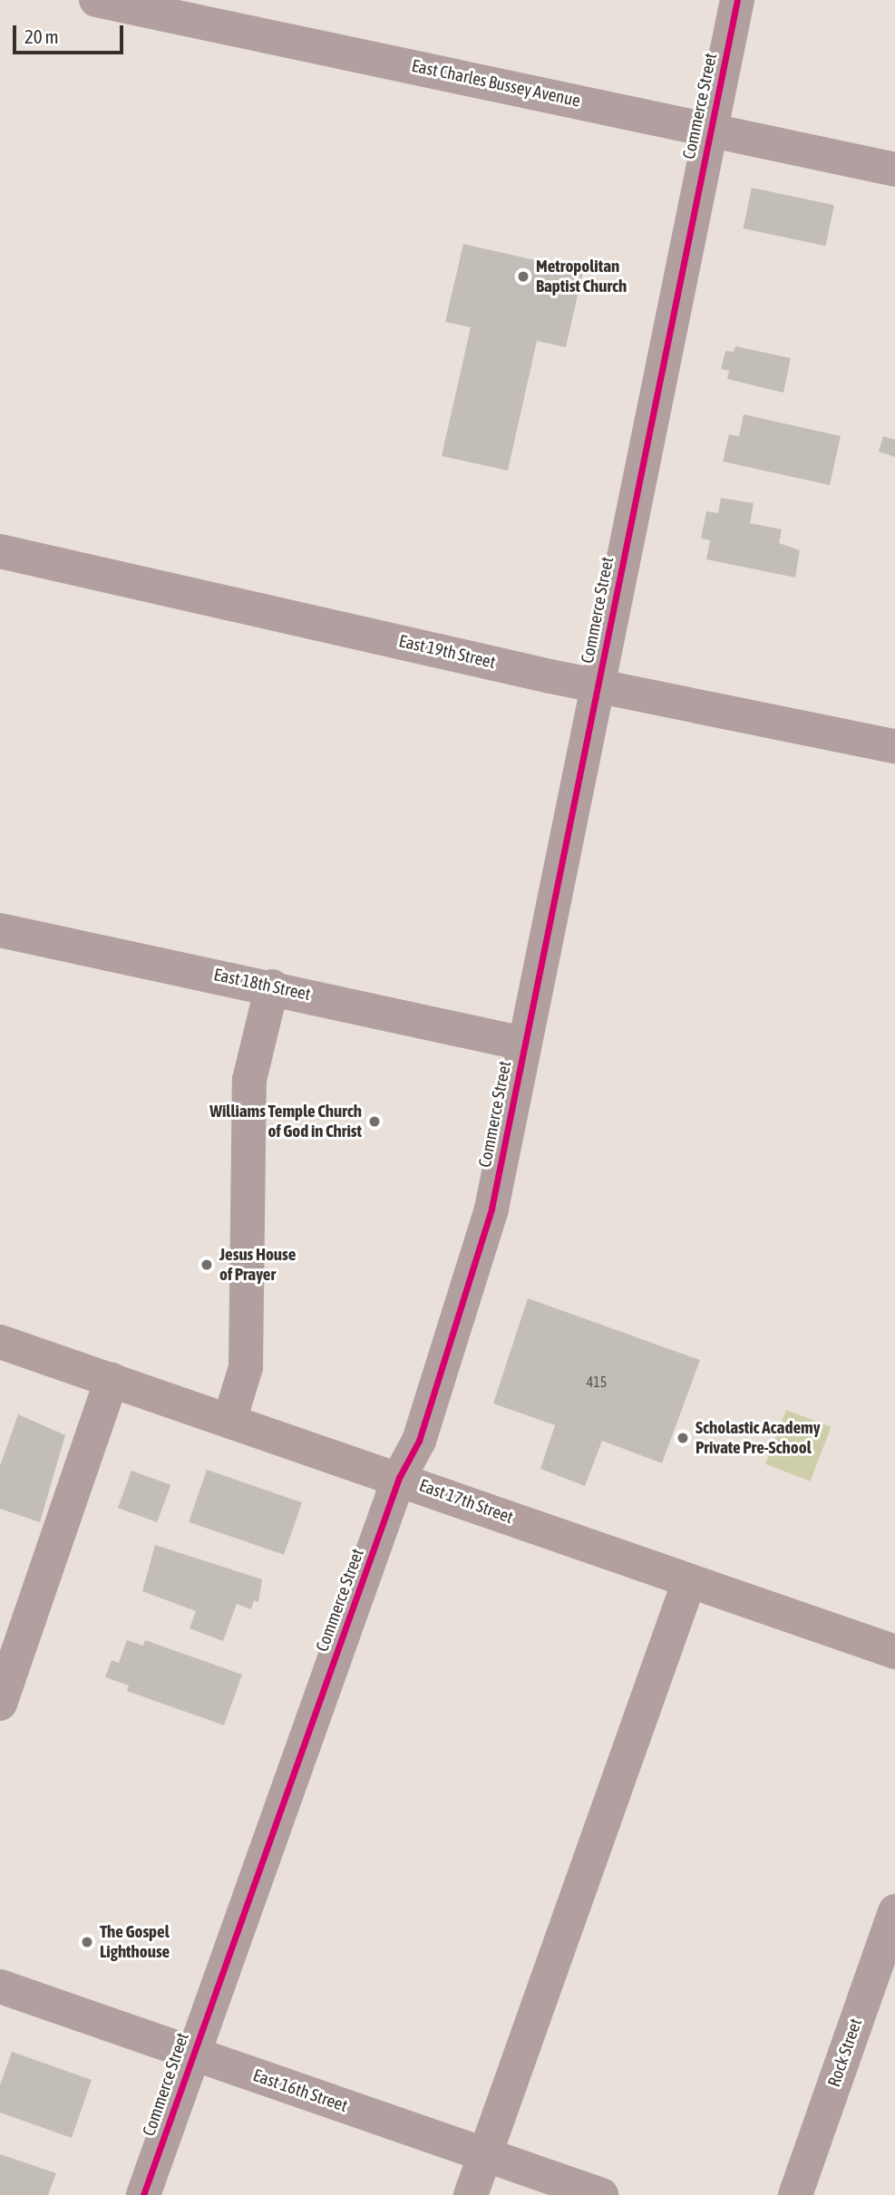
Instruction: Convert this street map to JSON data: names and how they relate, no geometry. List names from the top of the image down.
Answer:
{
  "streets": {
    "main road": ["East 17th Street"],
    "street": [
      "East Charles Bussey Avenue",
      "Commerce Street",
      "East 19th Street",
      "East 18th Street",
      "Rock Street",
      "East 16th Street"
    ]
  },
  "crossings": [
    ["East Charles Bussey Avenue", "Commerce Street"],
    ["Commerce Street", "East 19th Street"],
    ["Commerce Street", "East 18th Street"],
    ["Commerce Street", "East 17th Street"],
    ["Commerce Street", "East 16th Street"]
  ],
  "places": [
    "Metropolitan Baptist Church",
    "Williams Temple Church of God in Christ",
    "Jesus House of Prayer",
    "Scholastic Academy Private Pre-School",
    "The Gospel Lighthouse"
  ],
  "house_numbers": ["415"],
  "scale_bar": "20 m"
}
